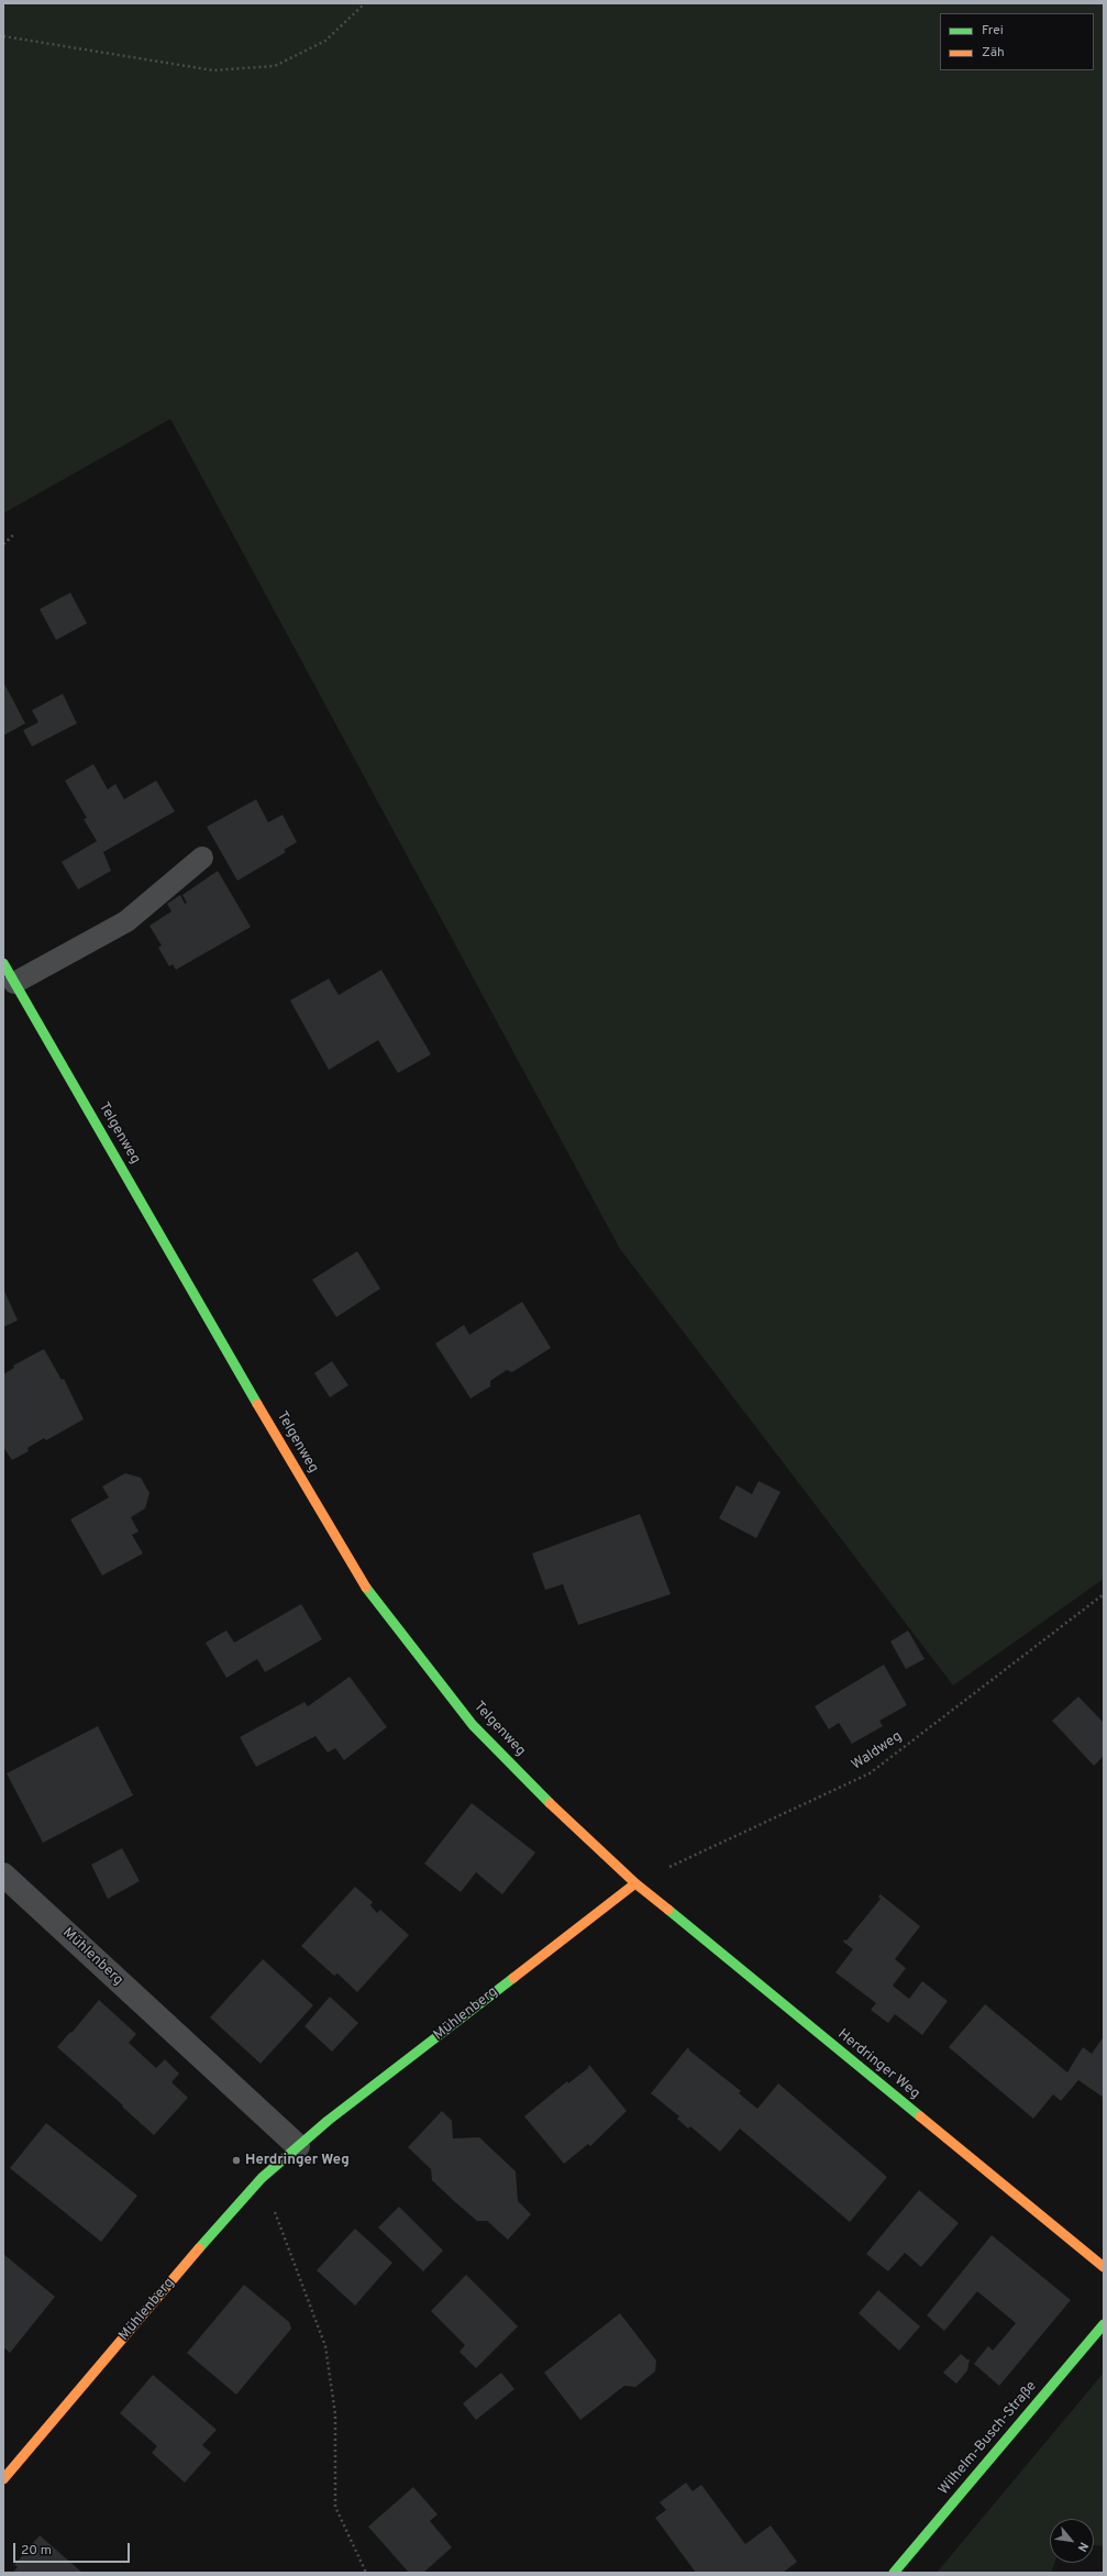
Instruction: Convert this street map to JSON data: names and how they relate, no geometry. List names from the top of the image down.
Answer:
{
  "streets": {
    "main road": [
      "Telgenweg",
      "Mühlenberg",
      "Herdringer Weg",
      "Wilhelm-Busch-Straße"
    ],
    "path": ["Waldweg"]
  },
  "crossings": [
    ["Telgenweg", "Waldweg"],
    ["Telgenweg", "Mühlenberg"],
    ["Telgenweg", "Herdringer Weg"],
    ["Waldweg", "Mühlenberg"],
    ["Waldweg", "Herdringer Weg"],
    ["Mühlenberg", "Herdringer Weg"]
  ],
  "places": ["Herdringer Weg"],
  "legend": ["Frei", "Zäh"],
  "scale_bar": "20 m",
  "north": "bottom right"
}
